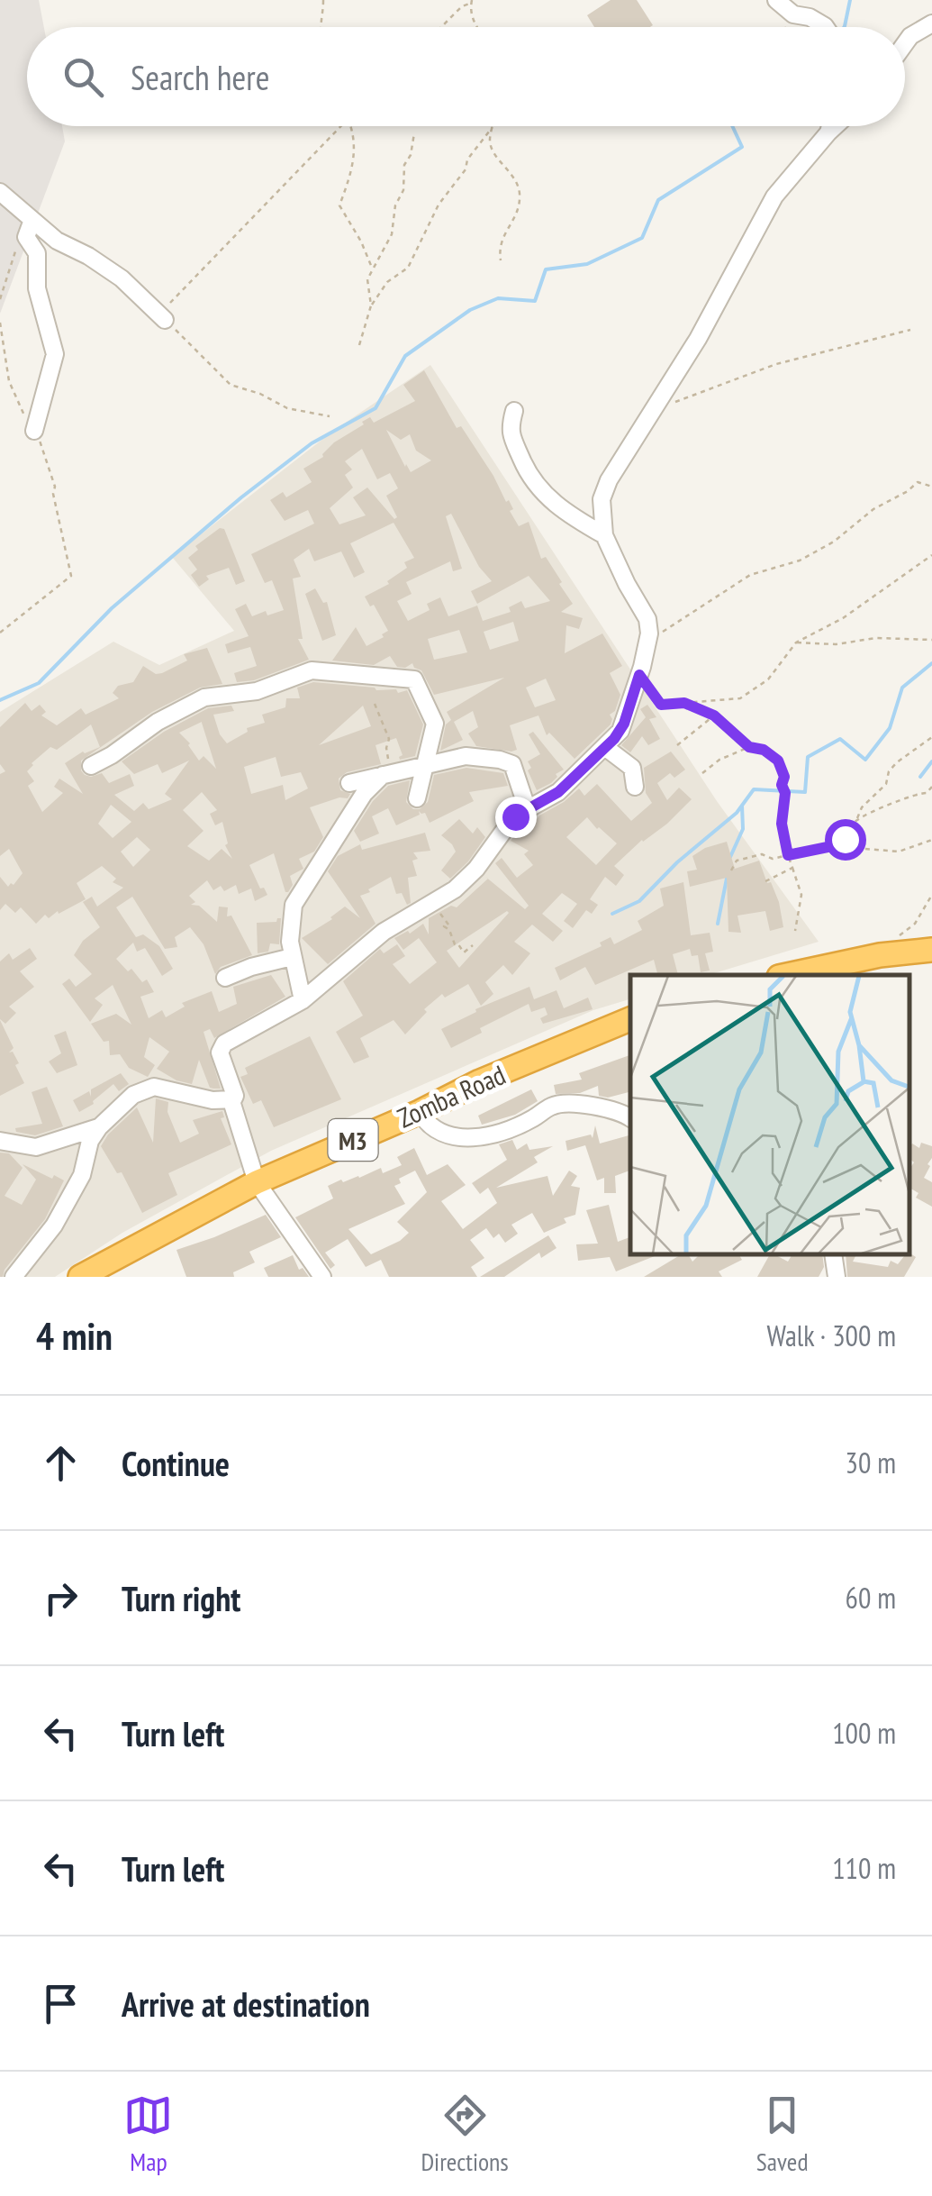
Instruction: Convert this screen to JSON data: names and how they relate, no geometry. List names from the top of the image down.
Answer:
{
  "streets": {
    "highway": ["Zomba Road", "M3"]
  },
  "page": {
    "search": "Search here",
    "heading": ["4 min", "Walk · 300 m"],
    "list": [
      ["Continue", "30 m"],
      ["Turn right", "60 m"],
      ["Turn left", "100 m"],
      ["Turn left", "110 m"],
      "Arrive at destination"
    ],
    "nav": ["Map", "Directions", "Saved"]
  }
}
